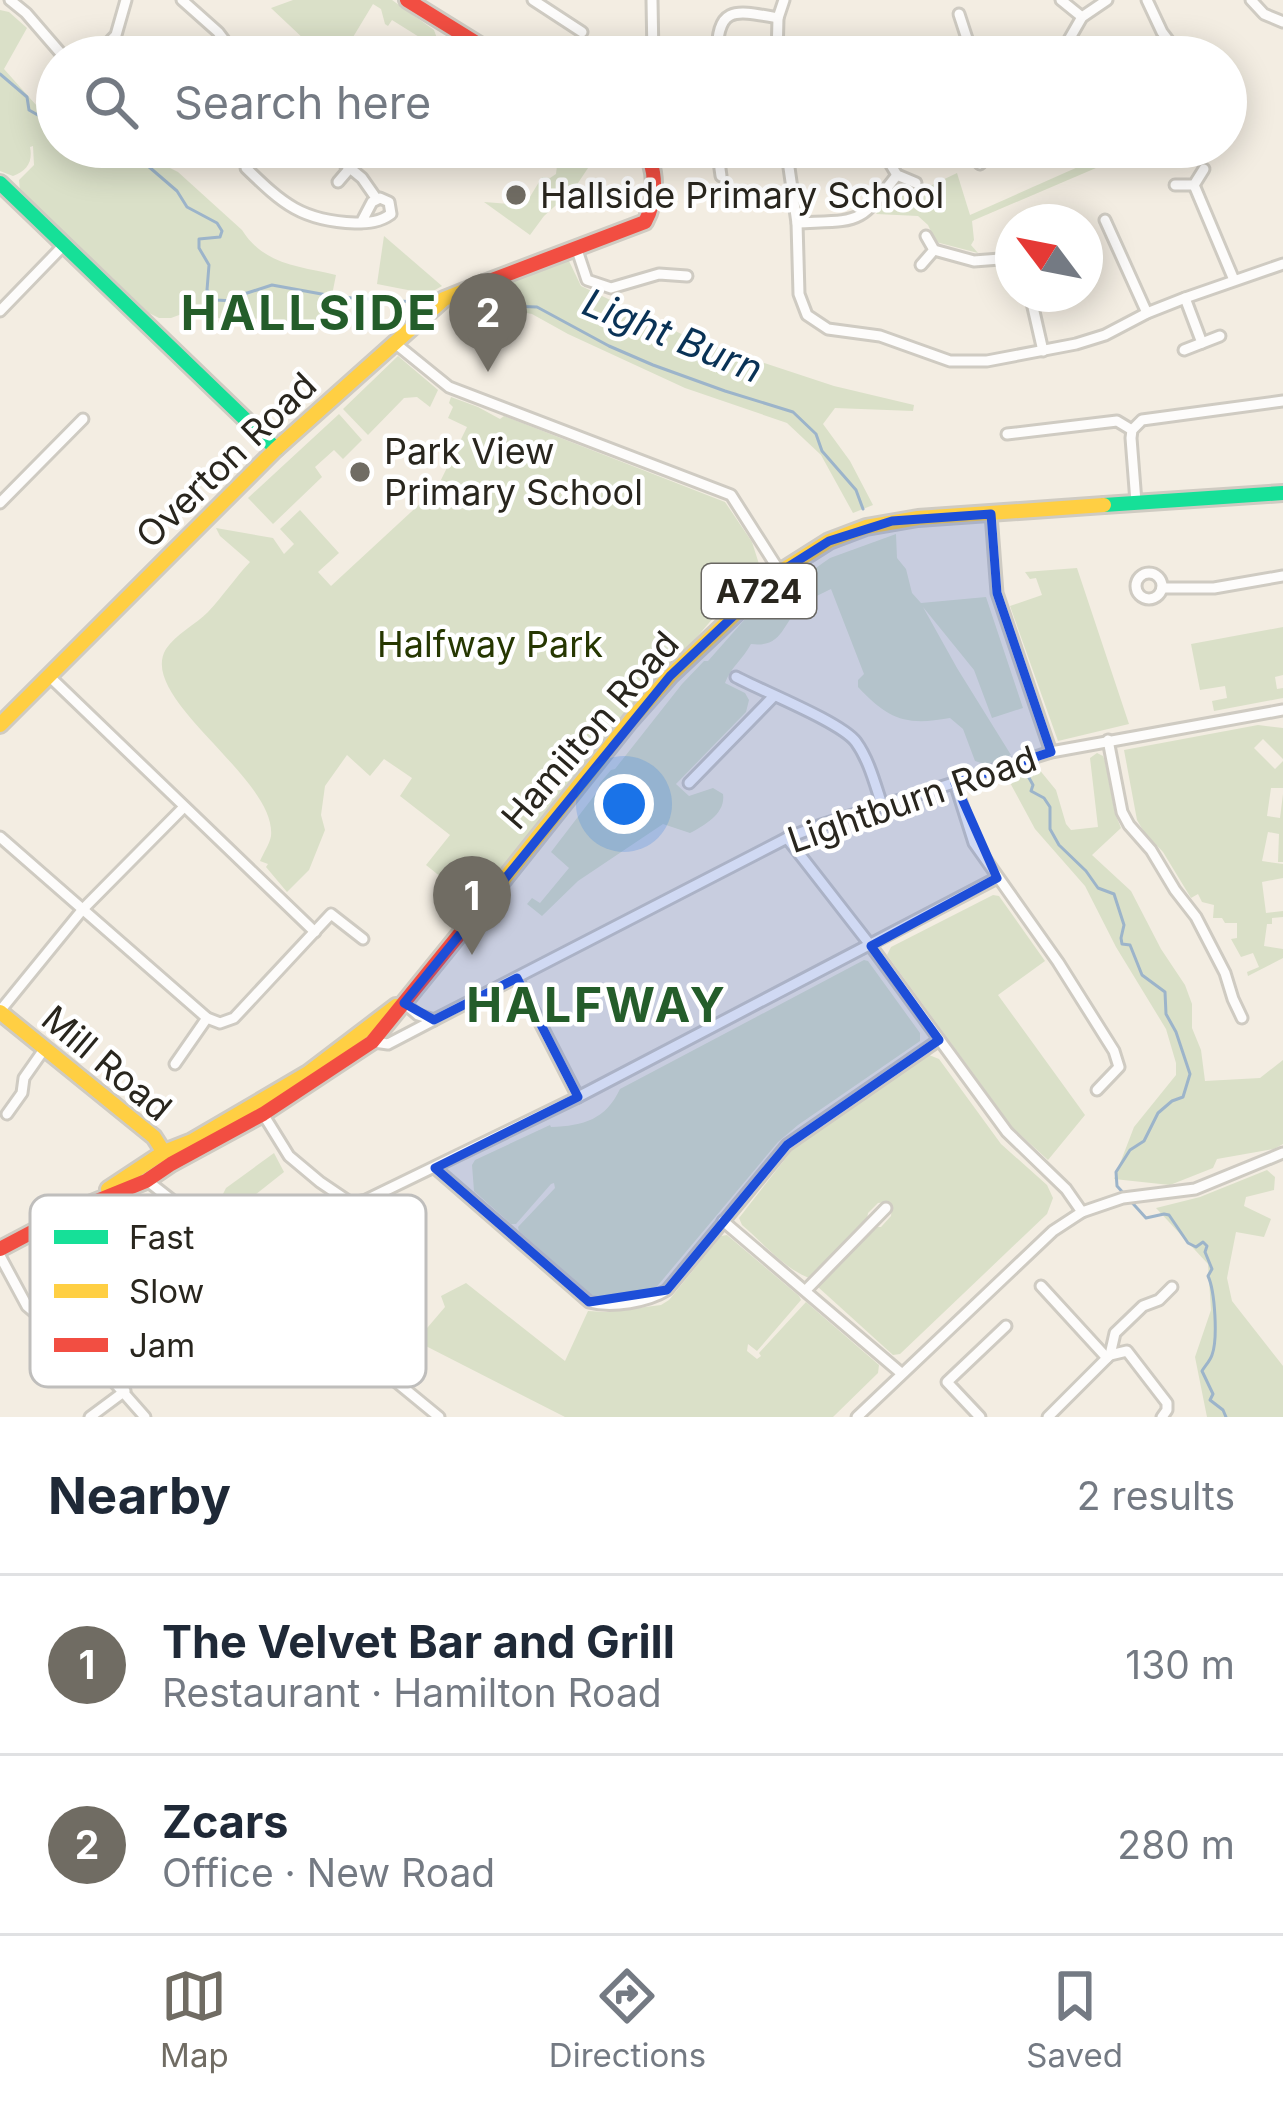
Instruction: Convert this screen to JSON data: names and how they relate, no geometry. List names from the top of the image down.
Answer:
{
  "streets": {
    "main road": [
      "Overton Road",
      "A724",
      "Hamilton Road",
      "Mill Road"
    ],
    "street": ["Lightburn Road"]
  },
  "crossings": [
    ["Hamilton Road", "Lightburn Road"],
    ["Hamilton Road", "Mill Road"]
  ],
  "districts": ["HALLSIDE", "HALFWAY"],
  "water": ["Light Burn"],
  "parks": ["Halfway Park"],
  "places": ["Hallside Primary School", "Park View Primary School"],
  "legend": ["Fast", "Slow", "Jam"],
  "north": "top left",
  "page": {
    "search": "Search here",
    "pins": ["2", "1"],
    "heading": ["Nearby", "2 results"],
    "list": [
      {
        "mark": "1",
        "name": "The Velvet Bar and Grill",
        "note": "Restaurant · Hamilton Road",
        "value": "130 m"
      },
      {
        "mark": "2",
        "name": "Zcars",
        "note": "Office · New Road",
        "value": "280 m"
      }
    ],
    "nav": ["Map", "Directions", "Saved"]
  }
}
